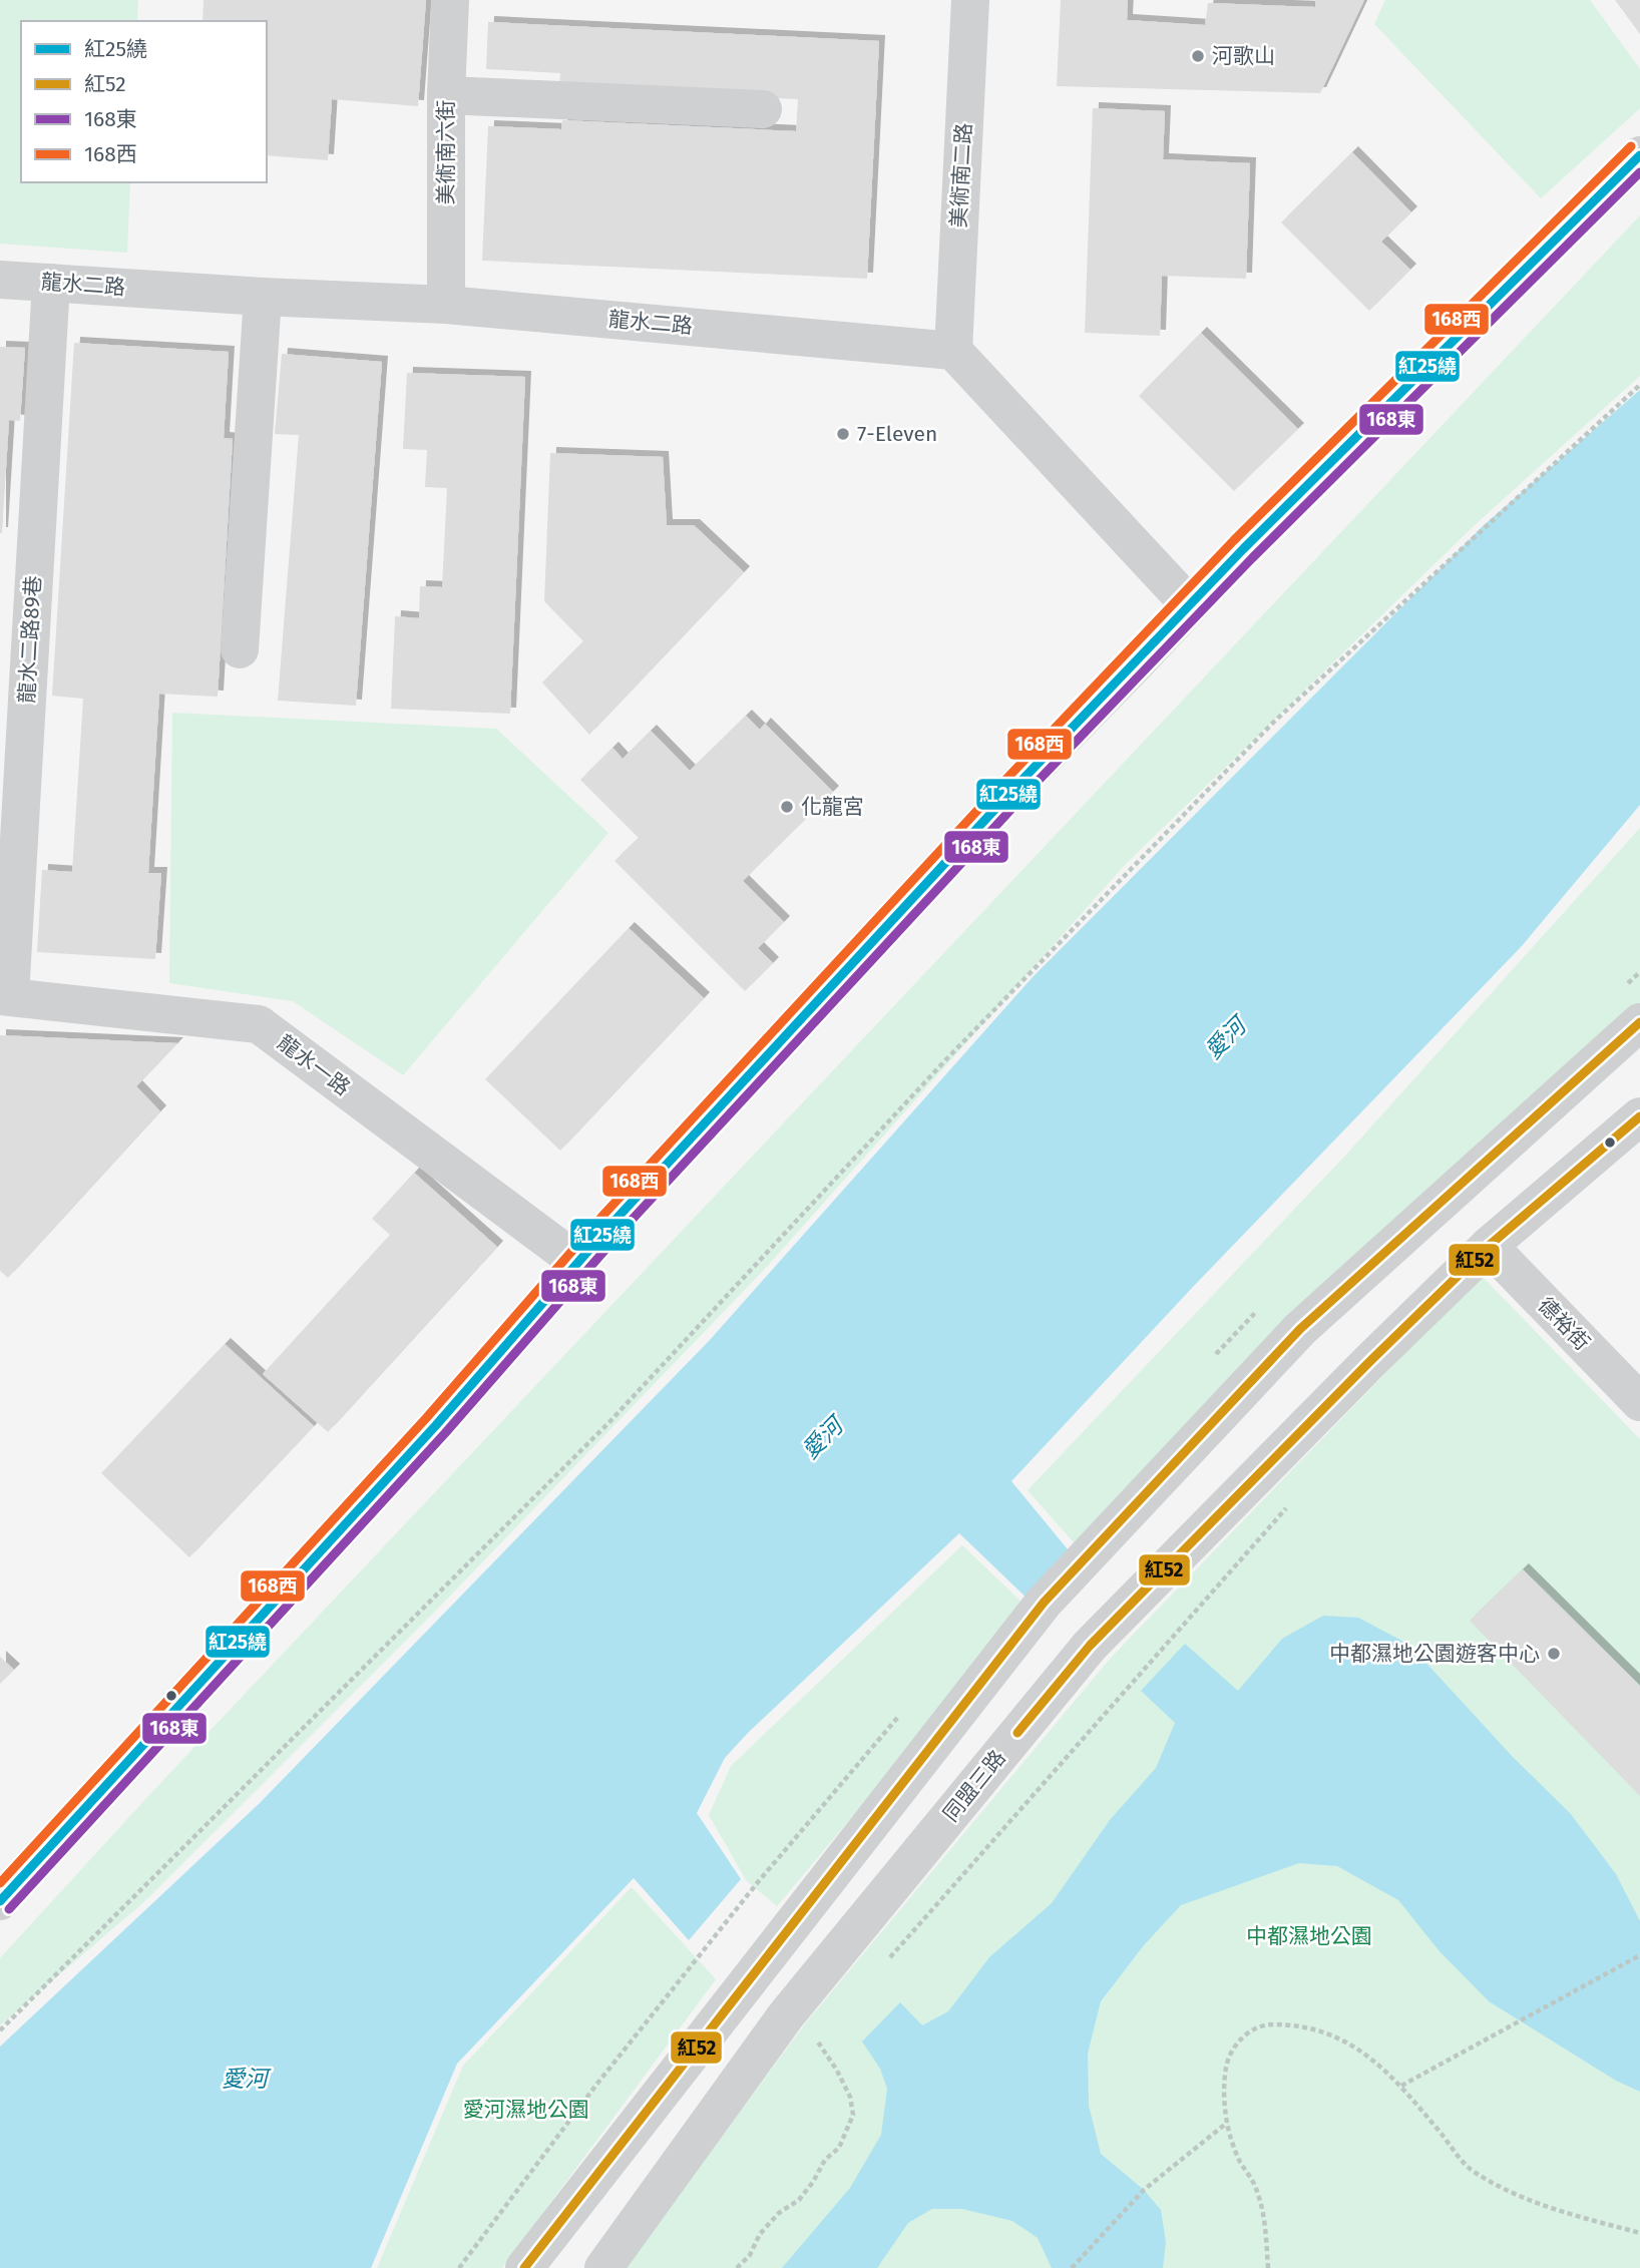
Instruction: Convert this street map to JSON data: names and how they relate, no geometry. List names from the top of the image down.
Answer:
{
  "streets": {
    "street": [
      "美術南六街",
      "美術南二路",
      "龍水二路",
      "龍水二路89巷",
      "龍水一路",
      "德裕街",
      "同盟三路"
    ]
  },
  "crossings": [
    ["美術南六街", "龍水二路"],
    ["美術南二路", "龍水二路"],
    ["龍水二路", "龍水二路89巷"],
    ["龍水二路89巷", "龍水一路"],
    ["德裕街", "同盟三路"]
  ],
  "water": ["愛河"],
  "parks": ["中都濕地公園", "愛河濕地公園"],
  "places": [
    "河歌山",
    "7-Eleven",
    "化龍宮",
    "中都濕地公園遊客中心"
  ],
  "lines": [
    "transit line 168西",
    "transit line 紅25繞",
    "transit line 168東",
    "transit line 紅52"
  ],
  "legend": [
    "紅25繞",
    "紅52",
    "168東",
    "168西"
  ]
}
